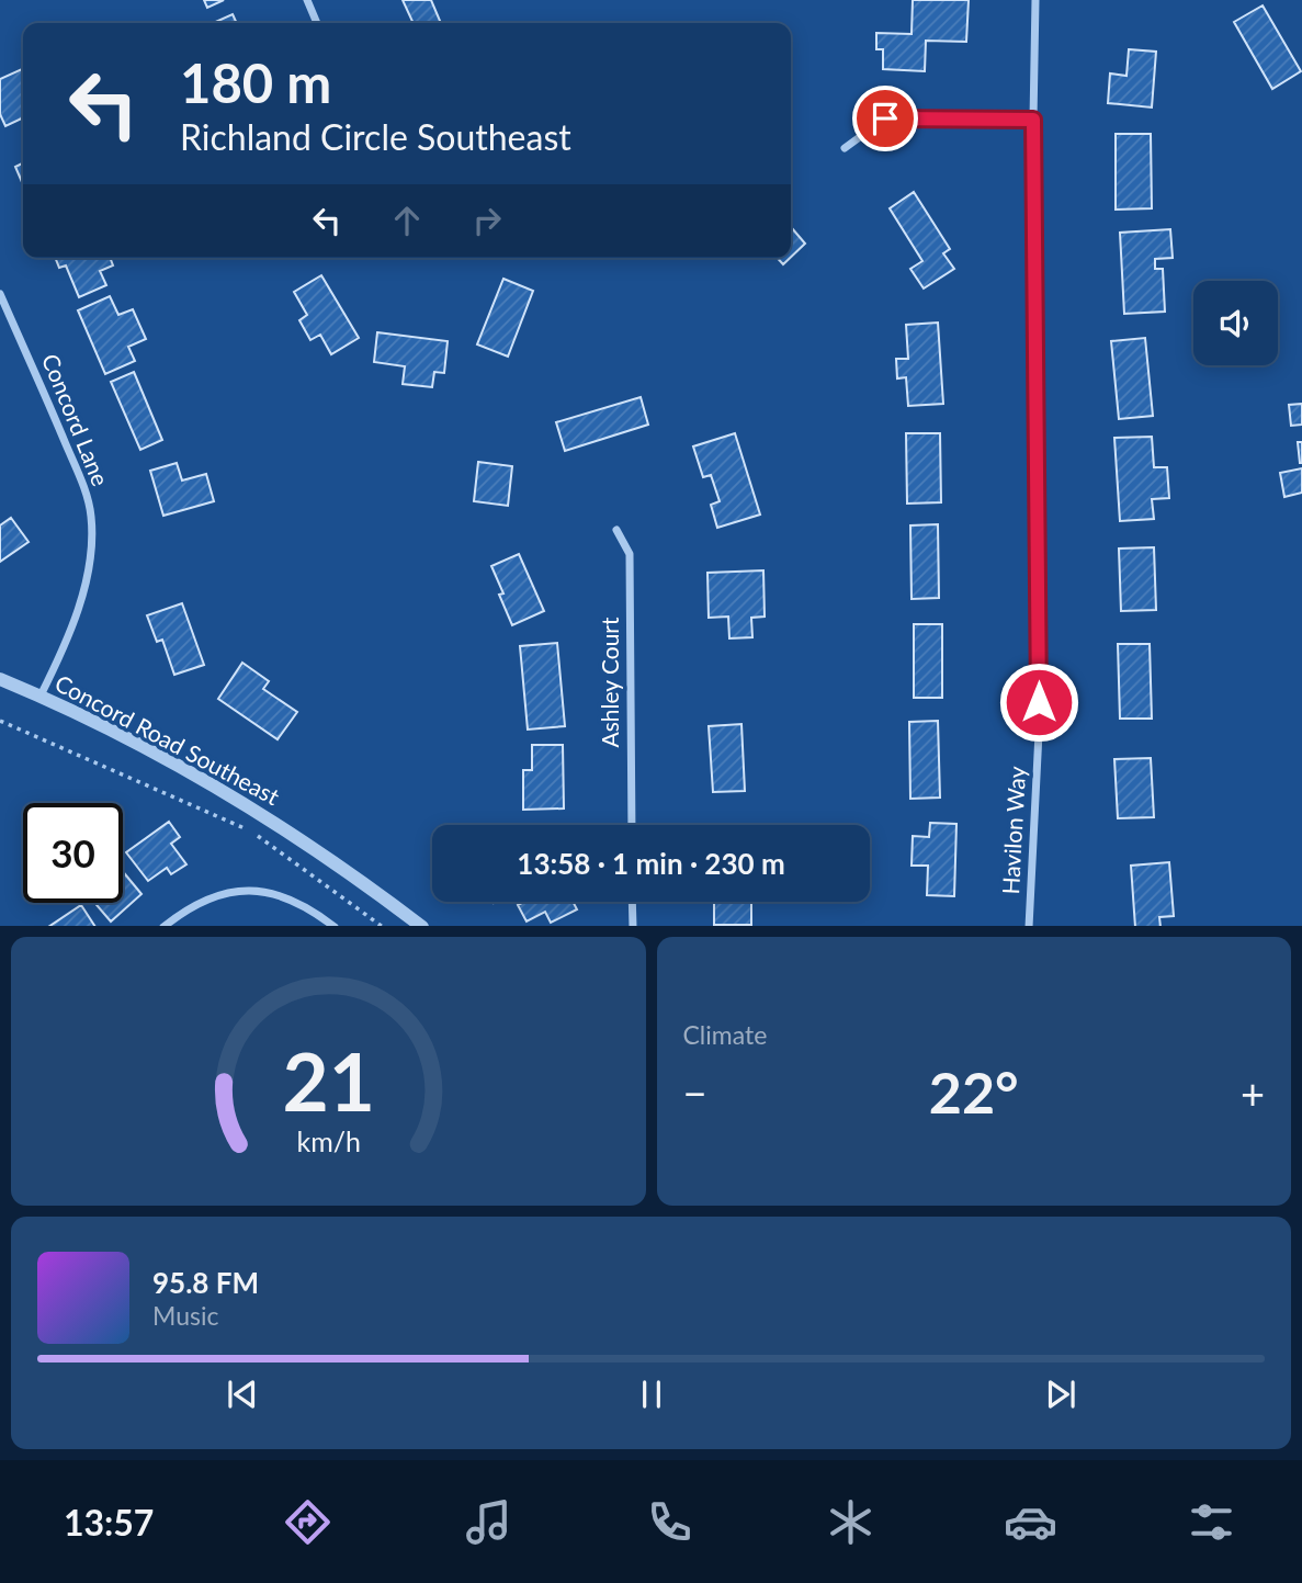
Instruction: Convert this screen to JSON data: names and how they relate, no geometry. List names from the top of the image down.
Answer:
{
  "streets": {
    "street": [
      "Concord Lane",
      "Ashley Court",
      "Concord Road Southeast",
      "Havilon Way"
    ]
  },
  "crossings": [
    ["Concord Lane", "Concord Road Southeast"]
  ],
  "page": {
    "turn": ["180 m", "Richland Circle Southeast"],
    "limit": "30",
    "trip": "13:58 · 1 min · 230 m",
    "tile": "Climate",
    "heat": ["−", "22°", "+"],
    "song": ["95.8 FM", "Music"],
    "tabs": "13:57",
    "gauge": ["21", "km/h"]
  }
}
